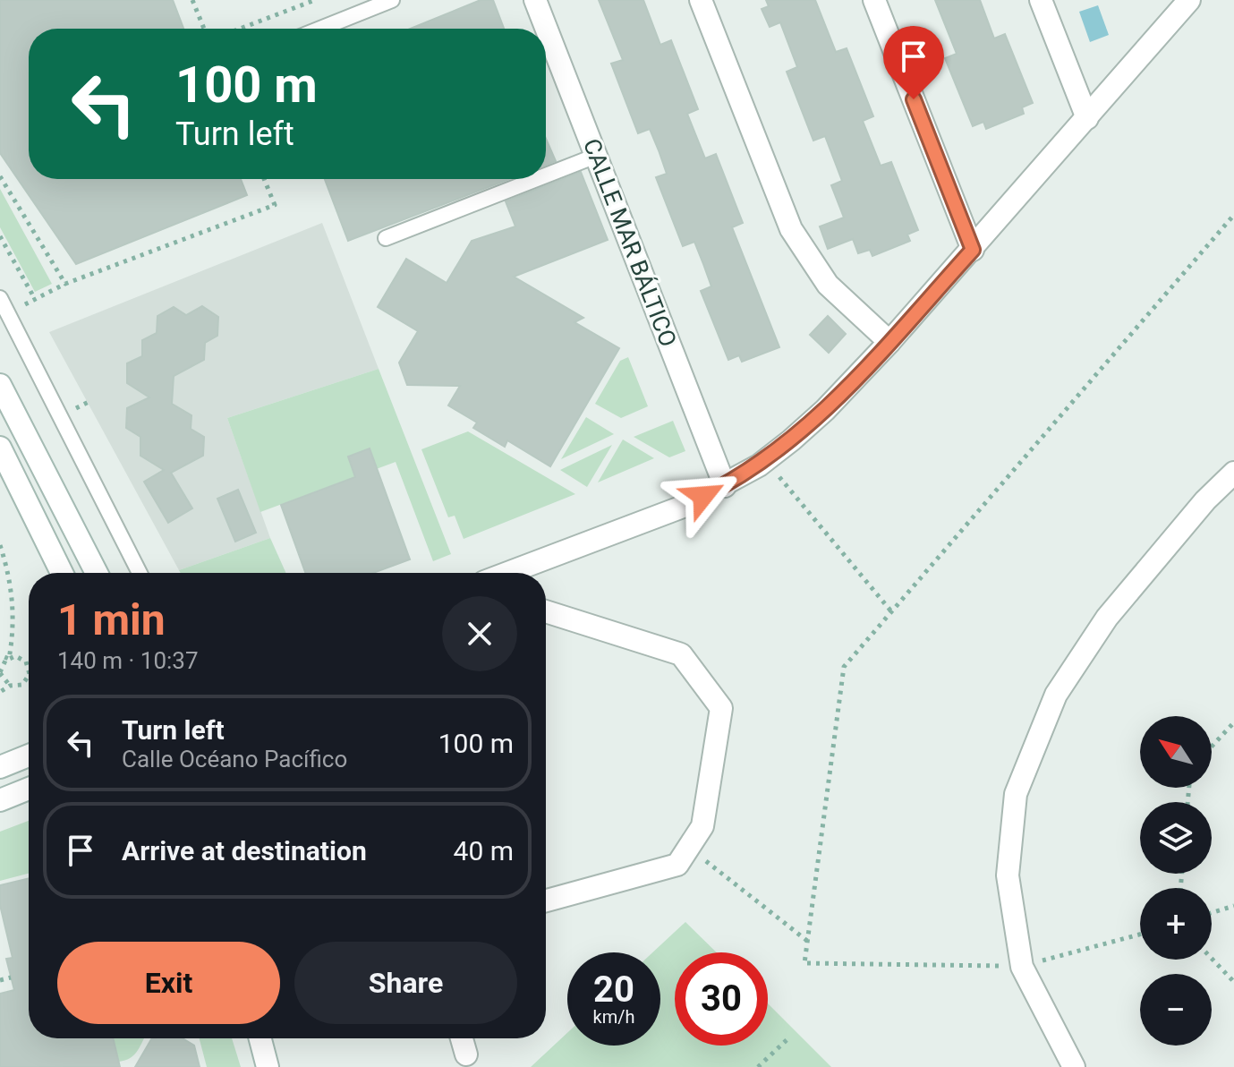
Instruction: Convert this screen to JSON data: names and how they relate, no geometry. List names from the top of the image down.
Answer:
{
  "streets": {
    "street": ["CALLE MAR BÁLTICO"]
  },
  "north": "top left",
  "page": {
    "turn": ["100 m", "Turn left"],
    "heading": ["1 min", "140 m · 10:37"],
    "list": [
      {
        "name": "Turn left",
        "note": "Calle Océano Pacífico",
        "value": "100 m"
      },
      {
        "name": "Arrive at destination",
        "value": "40 m"
      }
    ],
    "map_buttons": ["+", "−"],
    "buttons": ["Exit", "Share"],
    "speed": "20 km/h",
    "limit": "30"
  }
}
